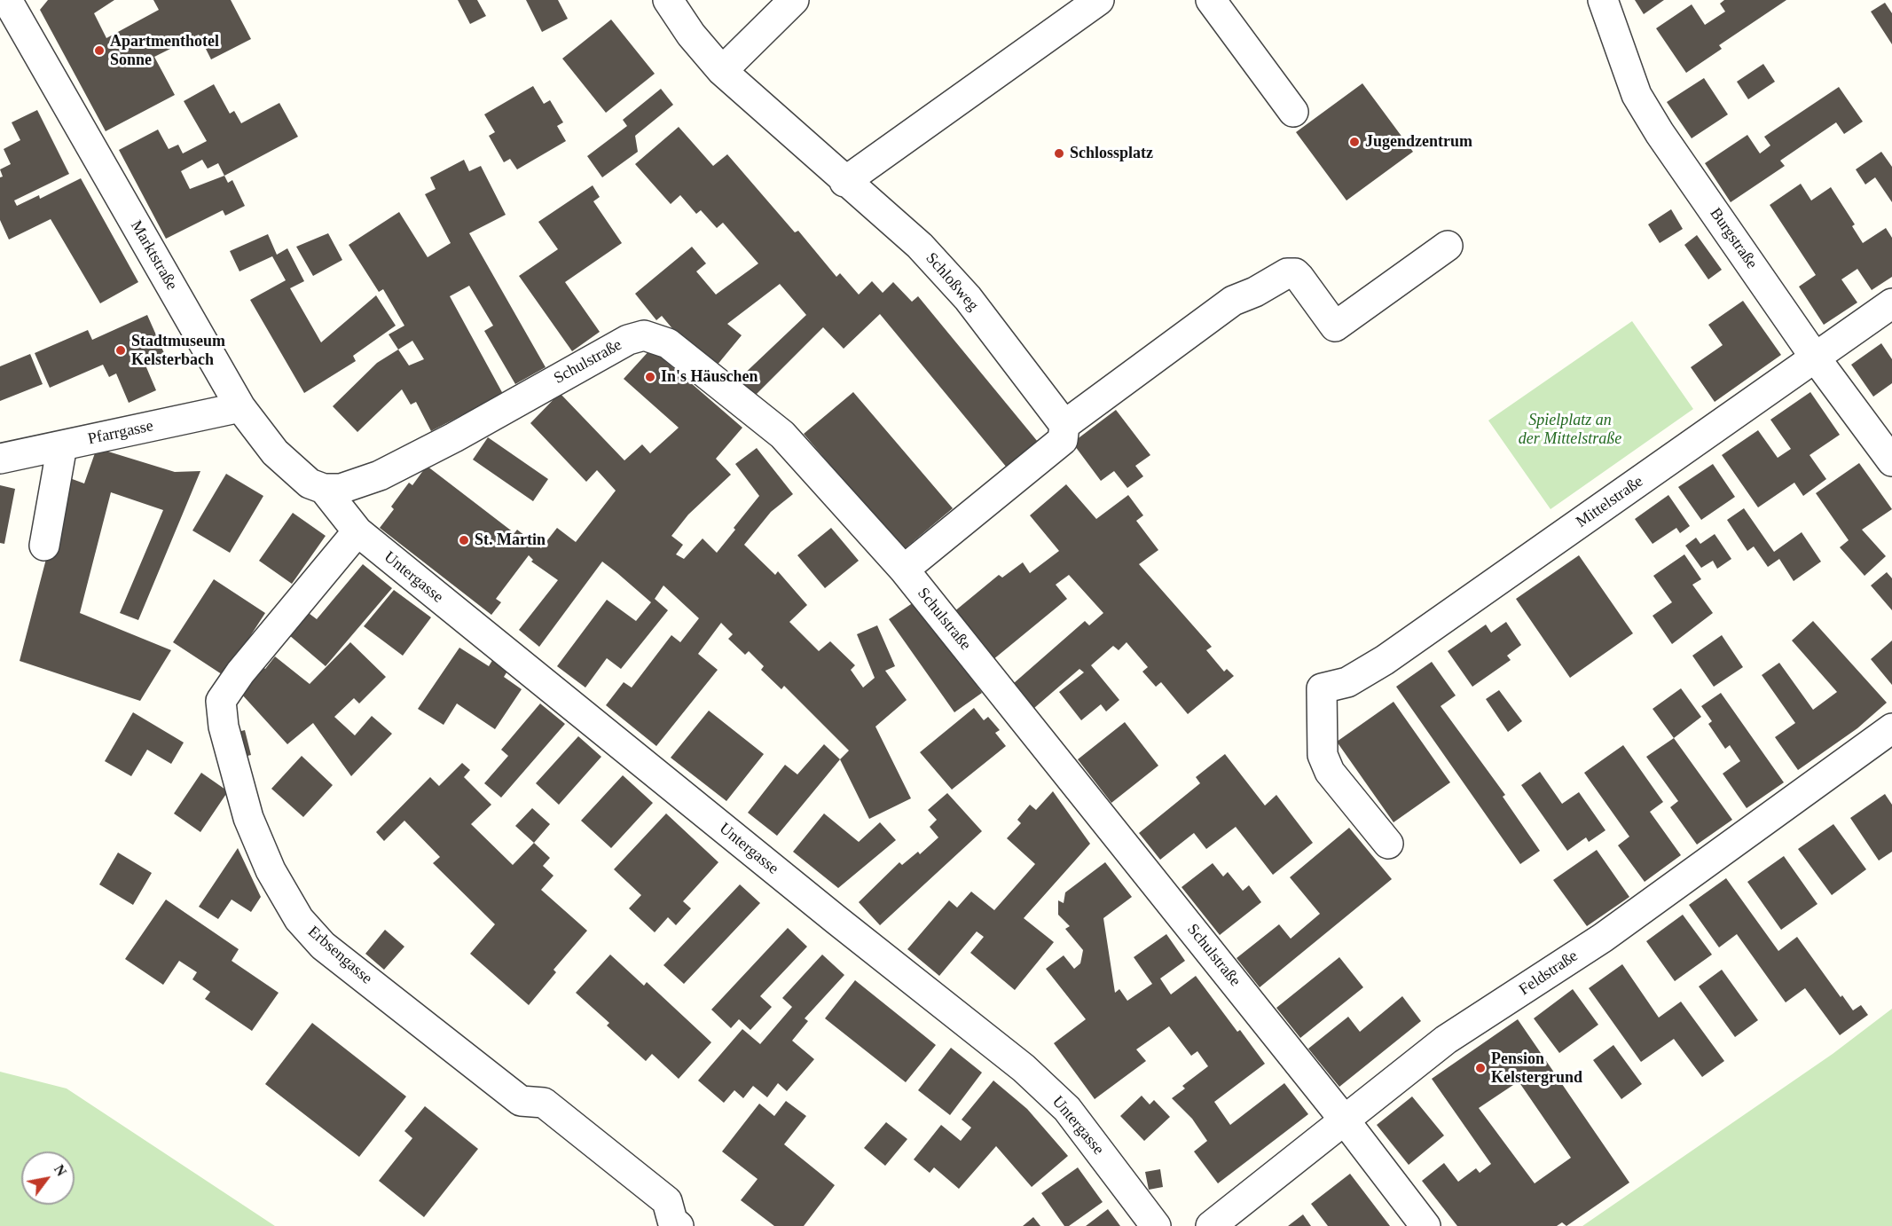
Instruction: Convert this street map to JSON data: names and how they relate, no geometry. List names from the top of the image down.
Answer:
{
  "streets": {
    "street": [
      "Burgstraße",
      "Marktstraße",
      "Schloßweg",
      "Schulstraße",
      "Pfarrgasse",
      "Mittelstraße",
      "Untergasse",
      "Erbsengasse",
      "Feldstraße"
    ]
  },
  "crossings": [
    ["Burgstraße", "Mittelstraße"],
    ["Marktstraße", "Schulstraße"],
    ["Marktstraße", "Pfarrgasse"],
    ["Marktstraße", "Untergasse"],
    ["Schulstraße", "Untergasse"],
    ["Schulstraße", "Feldstraße"],
    ["Untergasse", "Erbsengasse"]
  ],
  "parks": ["Spielplatz an der Mittelstraße"],
  "places": [
    "Apartmenthotel Sonne",
    "Jugendzentrum",
    "Schlossplatz",
    "Stadtmuseum Kelsterbach",
    "In's Häuschen",
    "St. Martin",
    "Pension Kelstergrund"
  ],
  "north": "top right"
}
